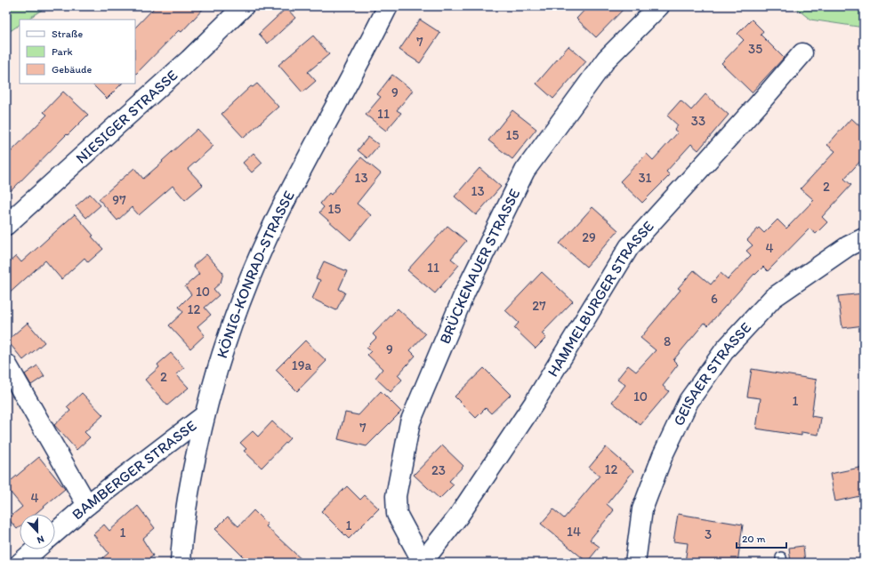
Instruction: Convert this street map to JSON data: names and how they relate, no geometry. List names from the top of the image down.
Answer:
{
  "streets": {
    "street": [
      "NIESIGER STRASSE",
      "BRÜCKENAUER STRASSE",
      "KÖNIG-KONRAD-STRASSE",
      "HAMMELBURGER STRASSE",
      "GEISAER STRASSE",
      "BAMBERGER STRASSE"
    ]
  },
  "crossings": [
    ["BRÜCKENAUER STRASSE", "HAMMELBURGER STRASSE"],
    ["KÖNIG-KONRAD-STRASSE", "BAMBERGER STRASSE"]
  ],
  "house_numbers": [
    "7",
    "35",
    "9",
    "11",
    "33",
    "15",
    "13",
    "31",
    "2",
    "13",
    "97",
    "15",
    "29",
    "4",
    "11",
    "10",
    "6",
    "27",
    "12",
    "8",
    "9",
    "19a",
    "2",
    "10",
    "1",
    "7",
    "12",
    "23",
    "4",
    "1",
    "14",
    "1",
    "3"
  ],
  "legend": ["Straße", "Park", "Gebäude"],
  "scale_bar": "20 m",
  "north": "bottom"
}
